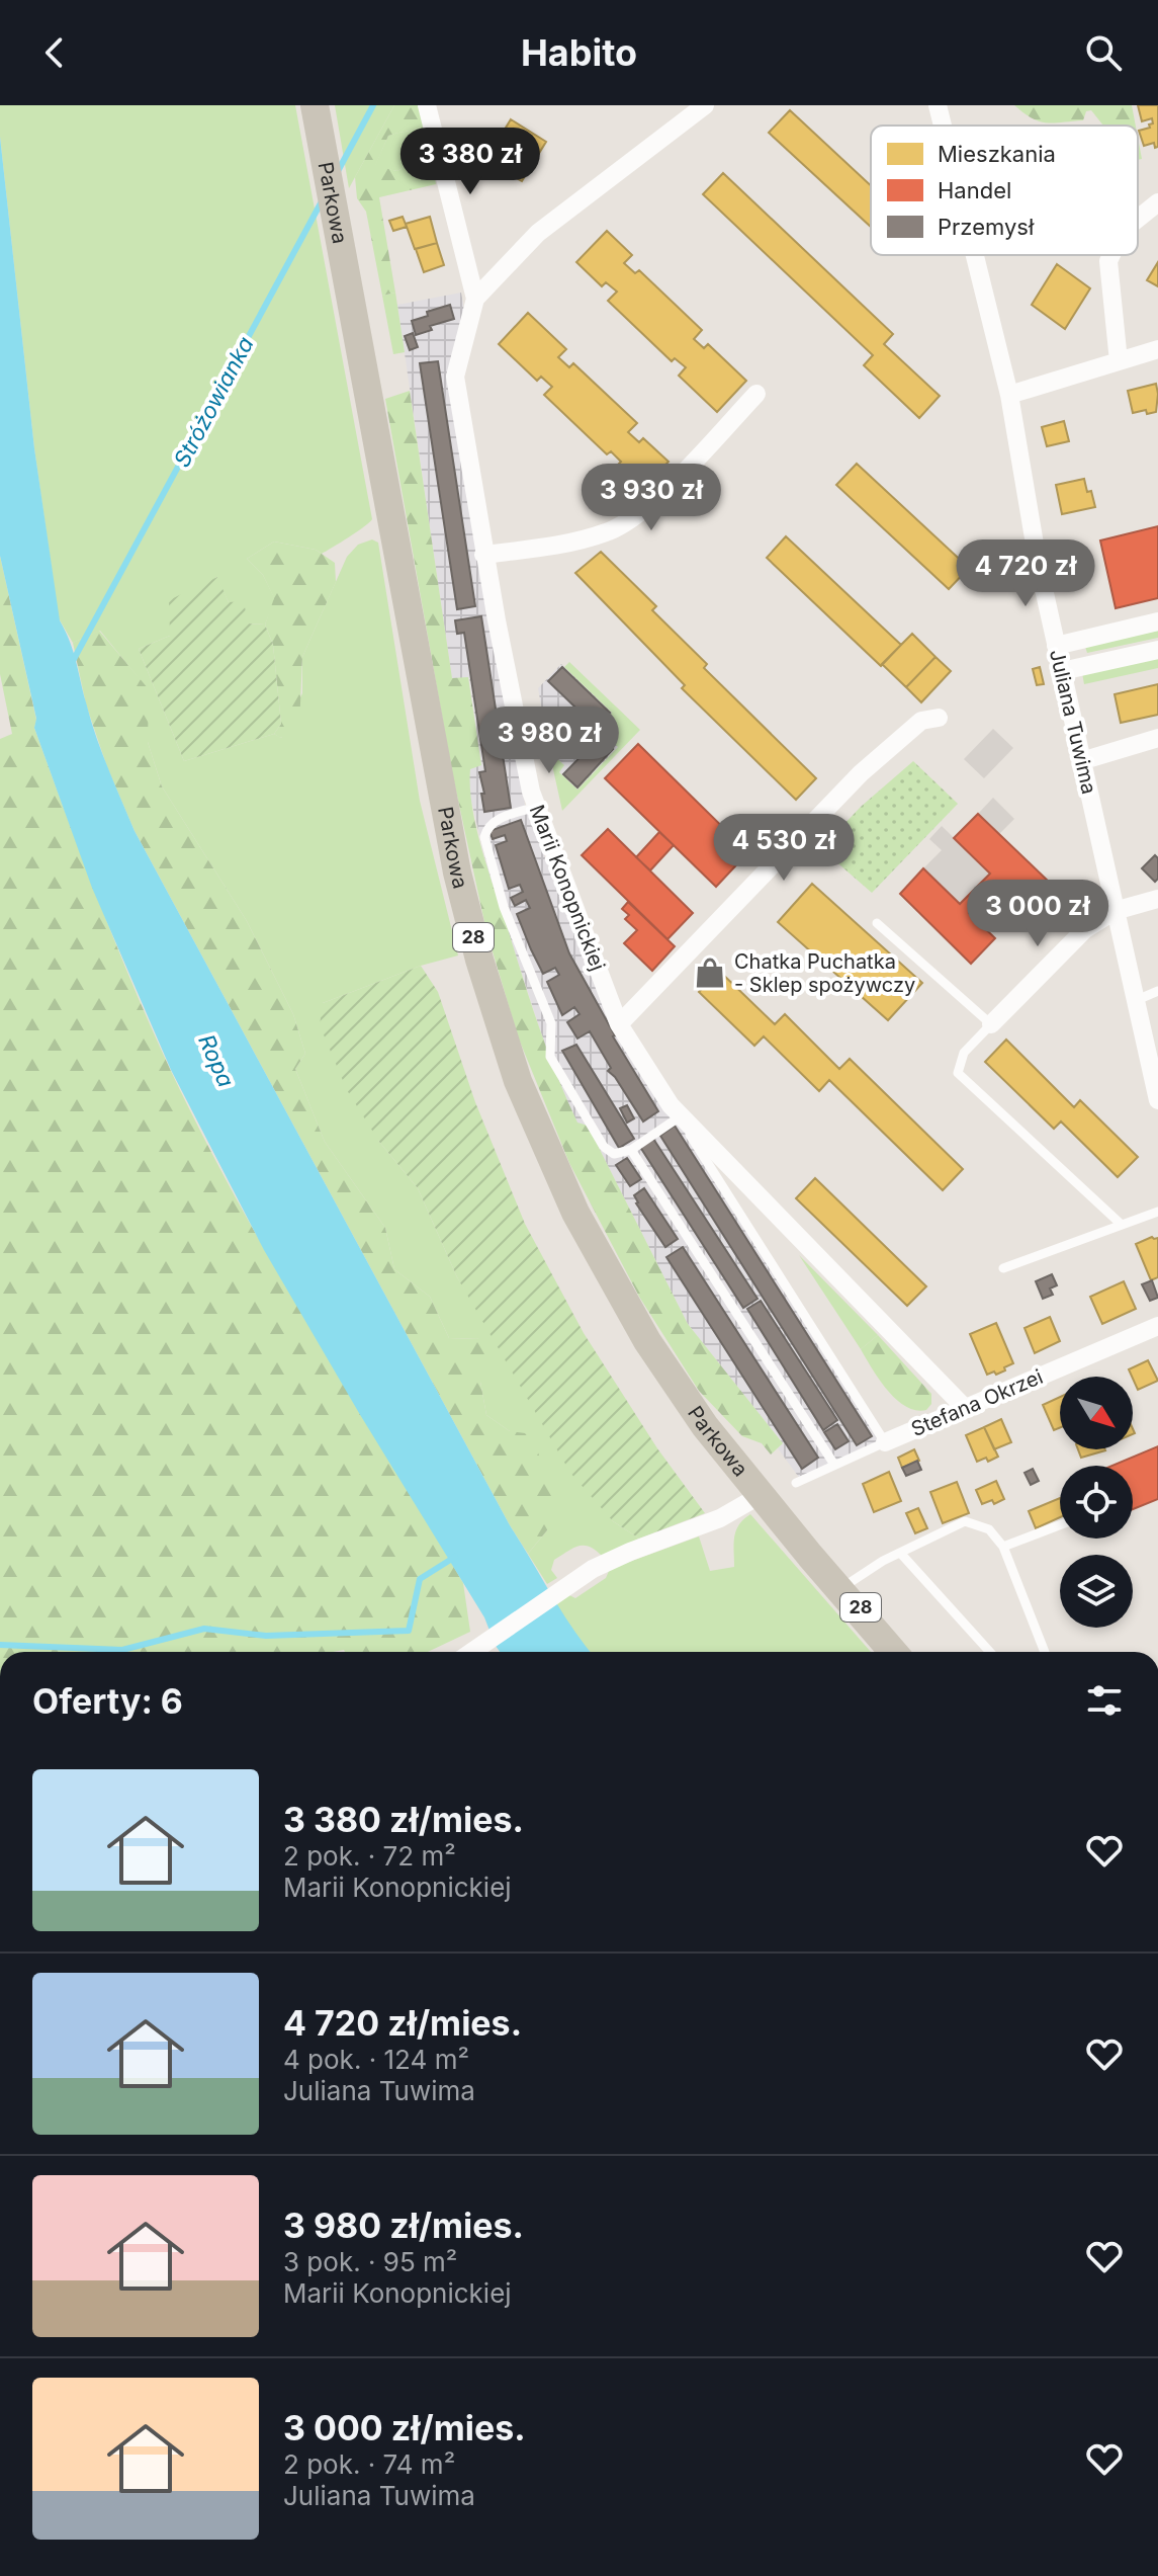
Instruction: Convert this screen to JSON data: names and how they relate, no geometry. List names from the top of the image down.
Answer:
{
  "streets": {
    "main road": ["Parkowa", "28"],
    "street": ["Juliana Tuwima", "Marii Konopnickiej", "Stefana Okrzei"]
  },
  "crossings": [
    ["Marii Konopnickiej", "Stefana Okrzei"]
  ],
  "water": ["Stróżowianka", "Ropa"],
  "places": {
    "shop": ["Chatka Puchatka - Sklep spożywczy"]
  },
  "legend": ["Mieszkania", "Handel", "Przemysł"],
  "north": "bottom right",
  "page": {
    "header": "Habito",
    "price": [
      "3 380 zł",
      "3 930 zł",
      "4 720 zł",
      "3 980 zł",
      "4 530 zł",
      "3 000 zł"
    ],
    "heading": "Oferty: 6",
    "list": [
      {
        "name": "3 380 zł/mies.",
        "note": "2 pok. · 72 m² · Marii Konopnickiej"
      },
      {
        "name": "4 720 zł/mies.",
        "note": "4 pok. · 124 m² · Juliana Tuwima"
      },
      {
        "name": "3 980 zł/mies.",
        "note": "3 pok. · 95 m² · Marii Konopnickiej"
      },
      {
        "name": "3 000 zł/mies.",
        "note": "2 pok. · 74 m² · Juliana Tuwima"
      }
    ]
  }
}
